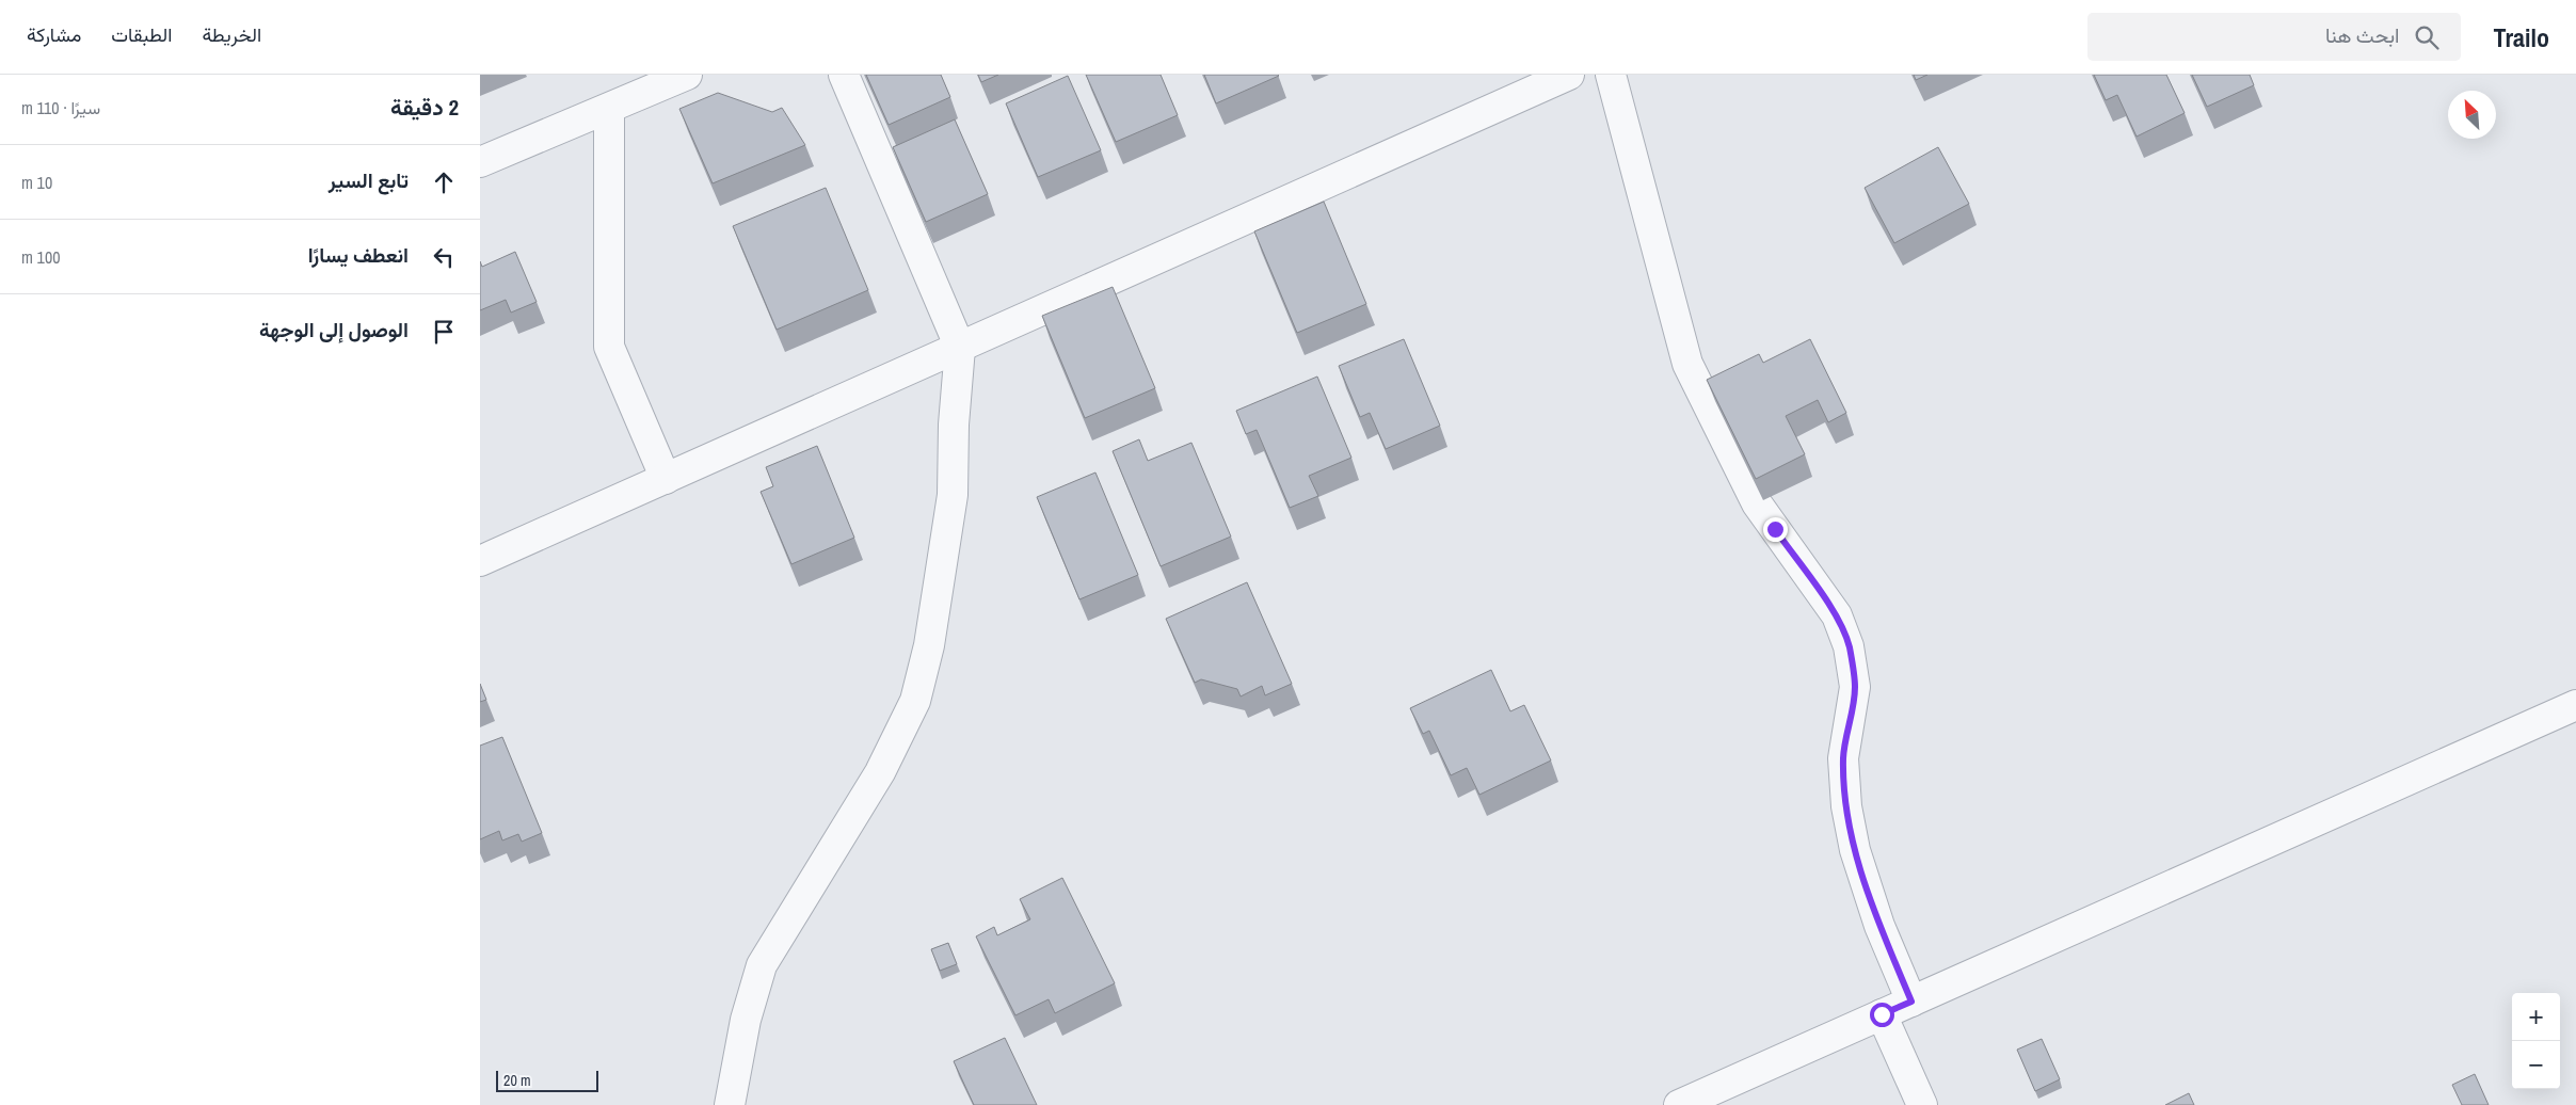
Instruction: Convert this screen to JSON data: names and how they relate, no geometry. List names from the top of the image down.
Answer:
{
  "scale_bar": "20 m",
  "north": "top left",
  "page": {
    "header": "Trailo",
    "search": "ابحث هنا",
    "nav": ["الخريطة", "الطبقات", "مشاركة"],
    "heading": ["2 دقيقة", "سيرًا · 110 m"],
    "list": [
      ["تابع السير", "10 m"],
      ["انعطف يسارًا", "100 m"],
      "الوصول إلى الوجهة"
    ],
    "map_buttons": ["+", "−"],
    "scale": "20 m"
  }
}
